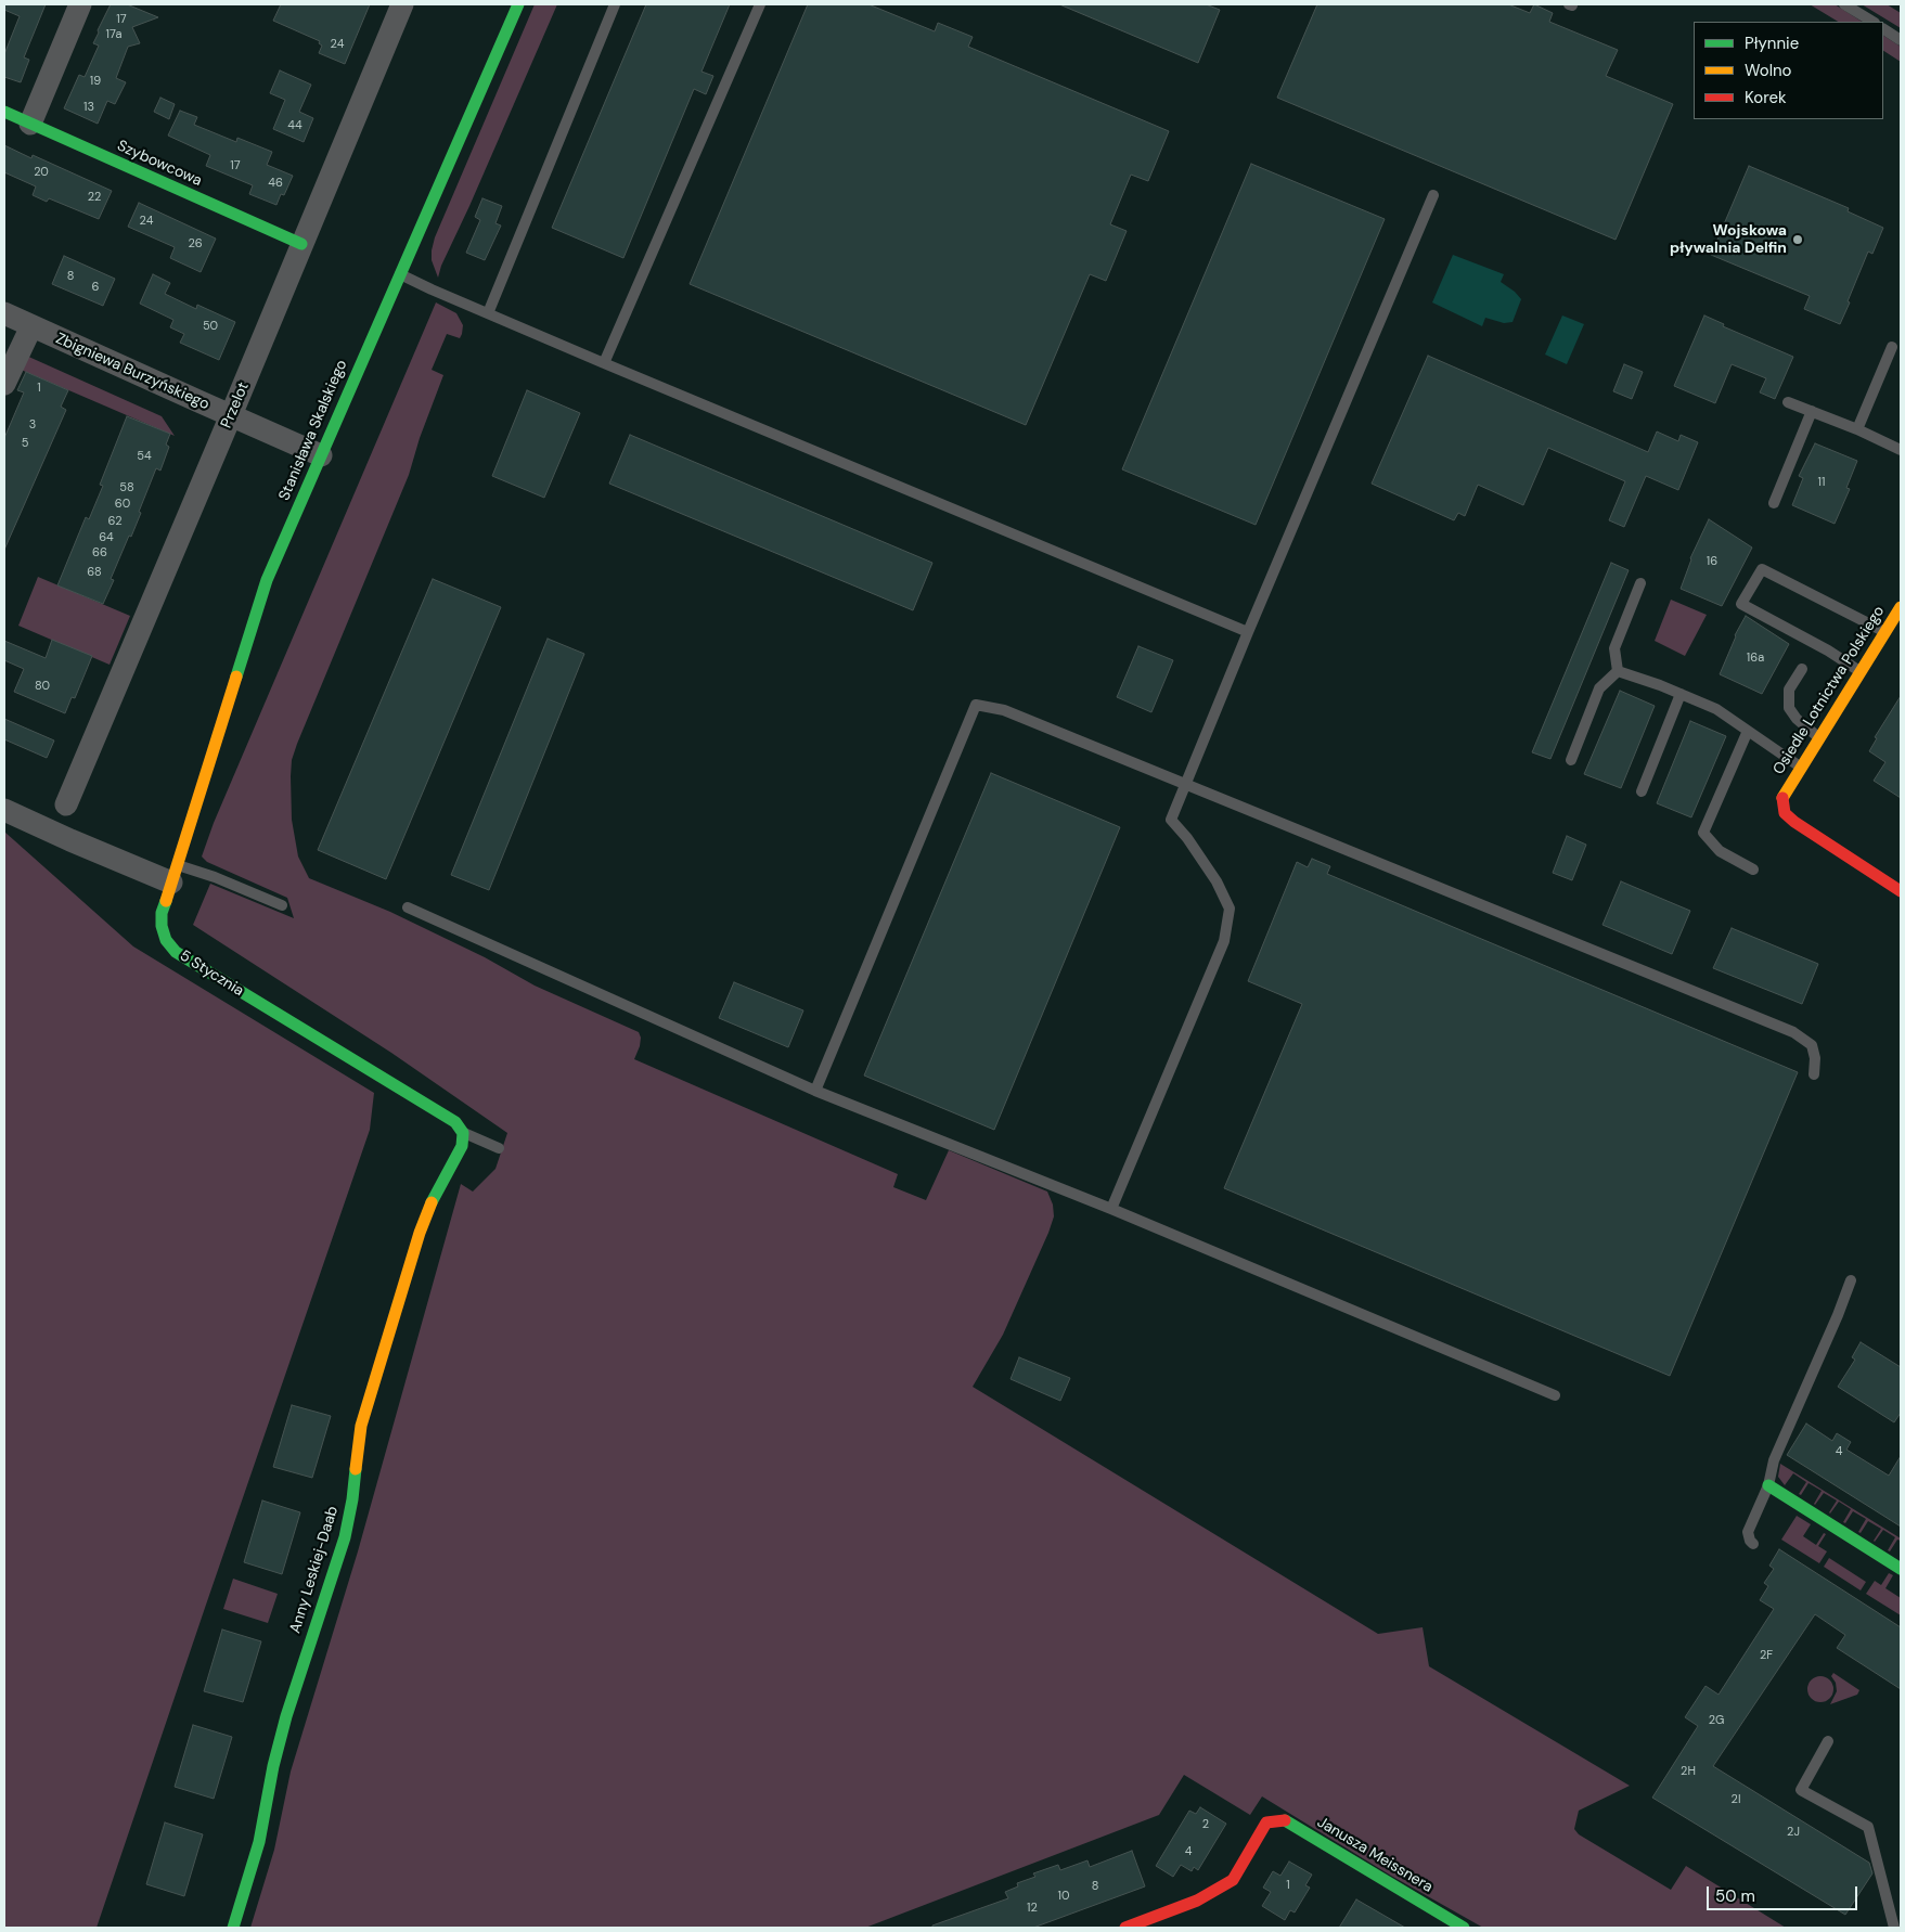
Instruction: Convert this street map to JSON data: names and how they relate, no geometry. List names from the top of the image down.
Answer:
{
  "streets": {
    "street": [
      "Szybowcowa",
      "Zbigniewa Burzyńskiego",
      "Przelot",
      "Stanisława Skalskiego",
      "Osiedle Lotnictwa Polskiego",
      "5 Stycznia",
      "Anny Leskiej-Daab",
      "Janusza Meissnera"
    ]
  },
  "crossings": [
    ["Szybowcowa", "Przelot"],
    ["Zbigniewa Burzyńskiego", "Przelot"],
    ["Zbigniewa Burzyńskiego", "Stanisława Skalskiego"],
    ["Stanisława Skalskiego", "5 Stycznia"],
    ["5 Stycznia", "Anny Leskiej-Daab"]
  ],
  "places": ["Wojskowa pływalnia Delfin"],
  "house_numbers": [
    "17",
    "17a",
    "24",
    "19",
    "13",
    "44",
    "17",
    "20",
    "46",
    "22",
    "24",
    "26",
    "8",
    "6",
    "50",
    "1",
    "3",
    "5",
    "54",
    "11",
    "58",
    "60",
    "62",
    "64",
    "66",
    "16",
    "68",
    "16a",
    "80",
    "4",
    "2F",
    "2G",
    "2H",
    "2I",
    "2",
    "2J",
    "4",
    "1",
    "8",
    "10",
    "12"
  ],
  "legend": ["Płynnie", "Wolno", "Korek"],
  "scale_bar": "50 m"
}
